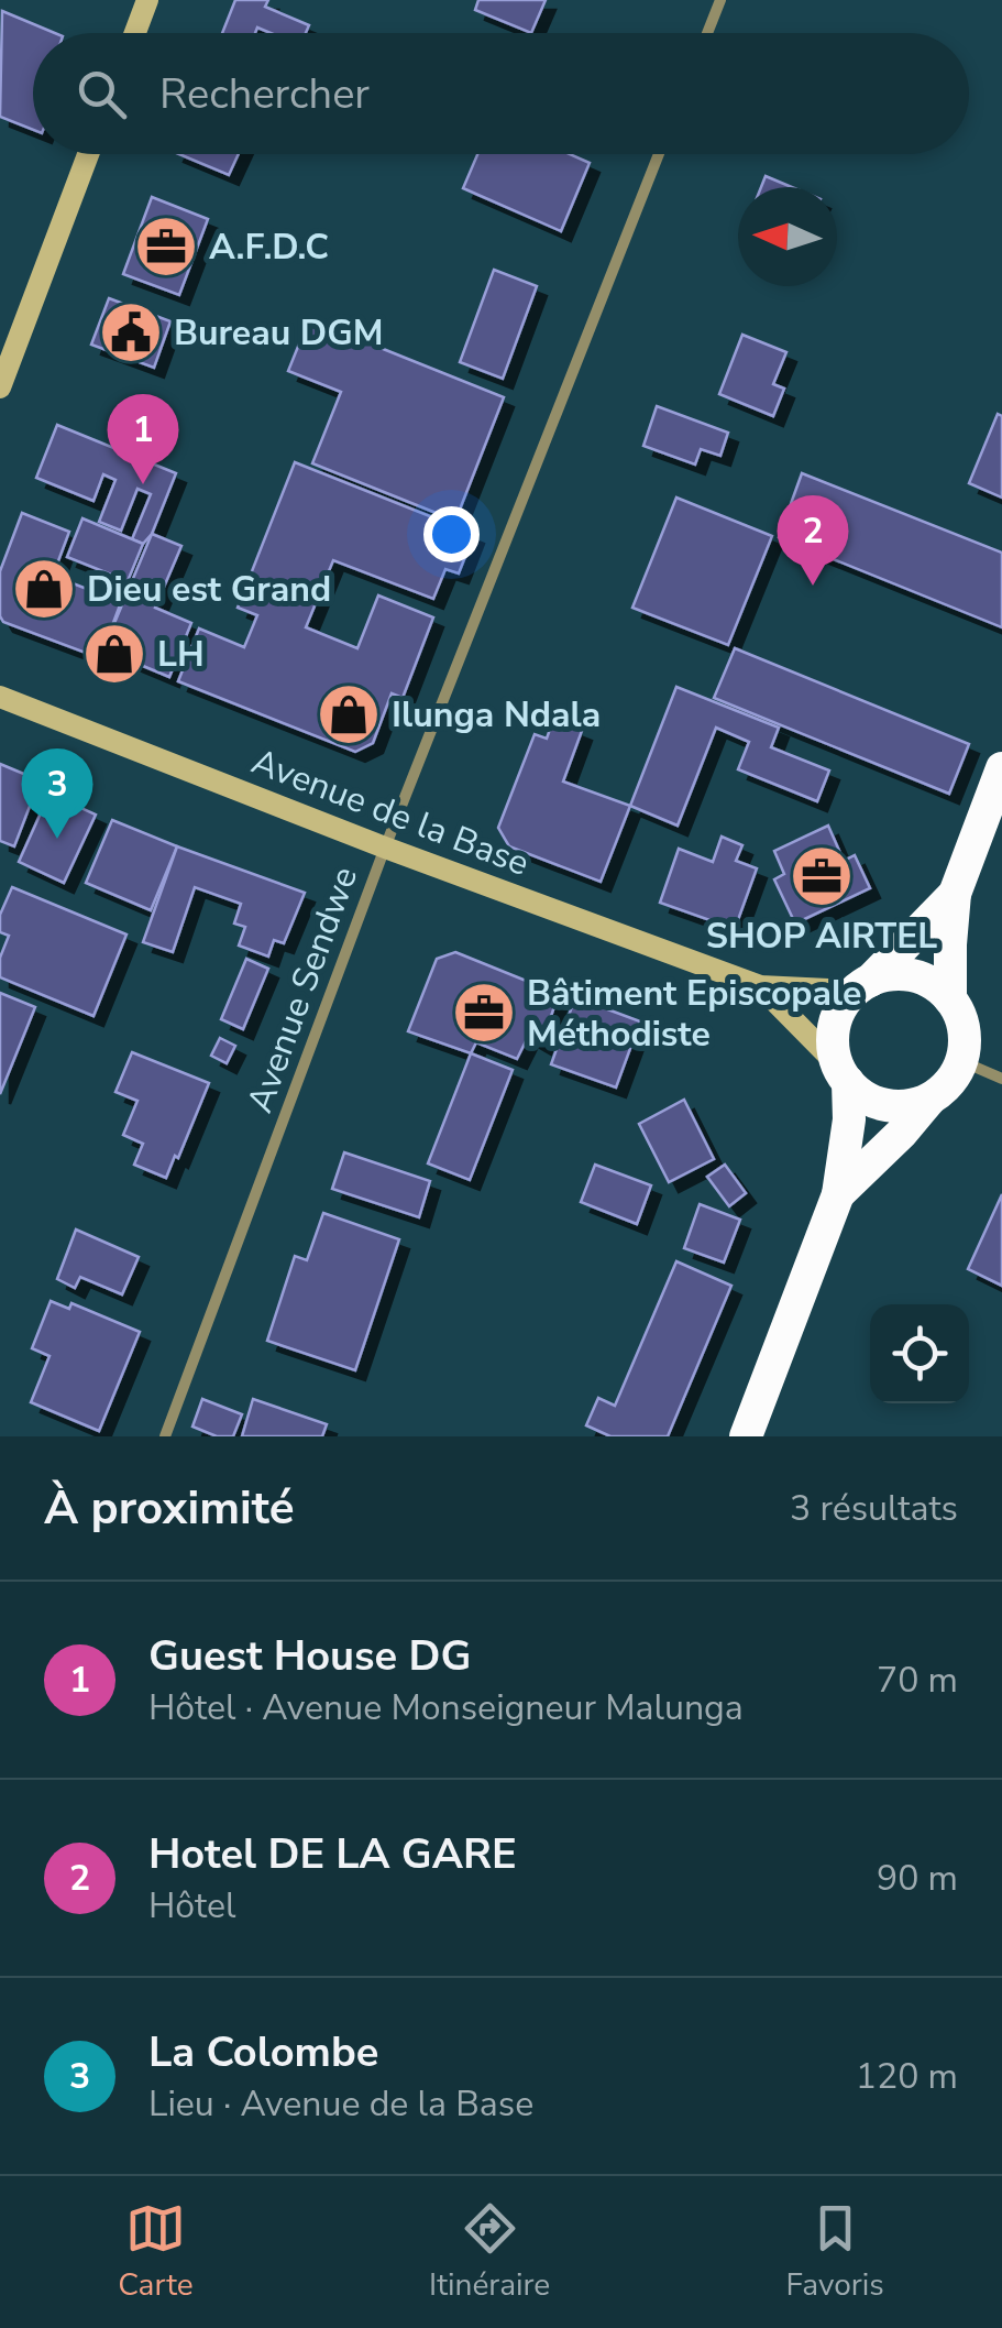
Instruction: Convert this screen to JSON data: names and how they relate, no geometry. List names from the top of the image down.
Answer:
{
  "streets": {
    "main road": ["Avenue de la Base"],
    "street": ["Avenue Sendwe"]
  },
  "crossings": [
    ["Avenue de la Base", "Avenue Sendwe"]
  ],
  "places": {
    "office": ["A.F.D.C", "SHOP AIRTEL", "Bâtiment Episcopale Méthodiste"],
    "public building": ["Bureau DGM"],
    "shop": ["Dieu est Grand", "LH", "Ilunga Ndala"]
  },
  "north": "left",
  "page": {
    "search": "Rechercher",
    "pins": ["1", "2", "3"],
    "heading": ["À proximité", "3 résultats"],
    "list": [
      {
        "mark": "1",
        "name": "Guest House DG",
        "note": "Hôtel · Avenue Monseigneur Malunga",
        "value": "70 m"
      },
      {
        "mark": "2",
        "name": "Hotel DE LA GARE",
        "note": "Hôtel",
        "value": "90 m"
      },
      {
        "mark": "3",
        "name": "La Colombe",
        "note": "Lieu · Avenue de la Base",
        "value": "120 m"
      }
    ],
    "nav": ["Carte", "Itinéraire", "Favoris"]
  }
}
